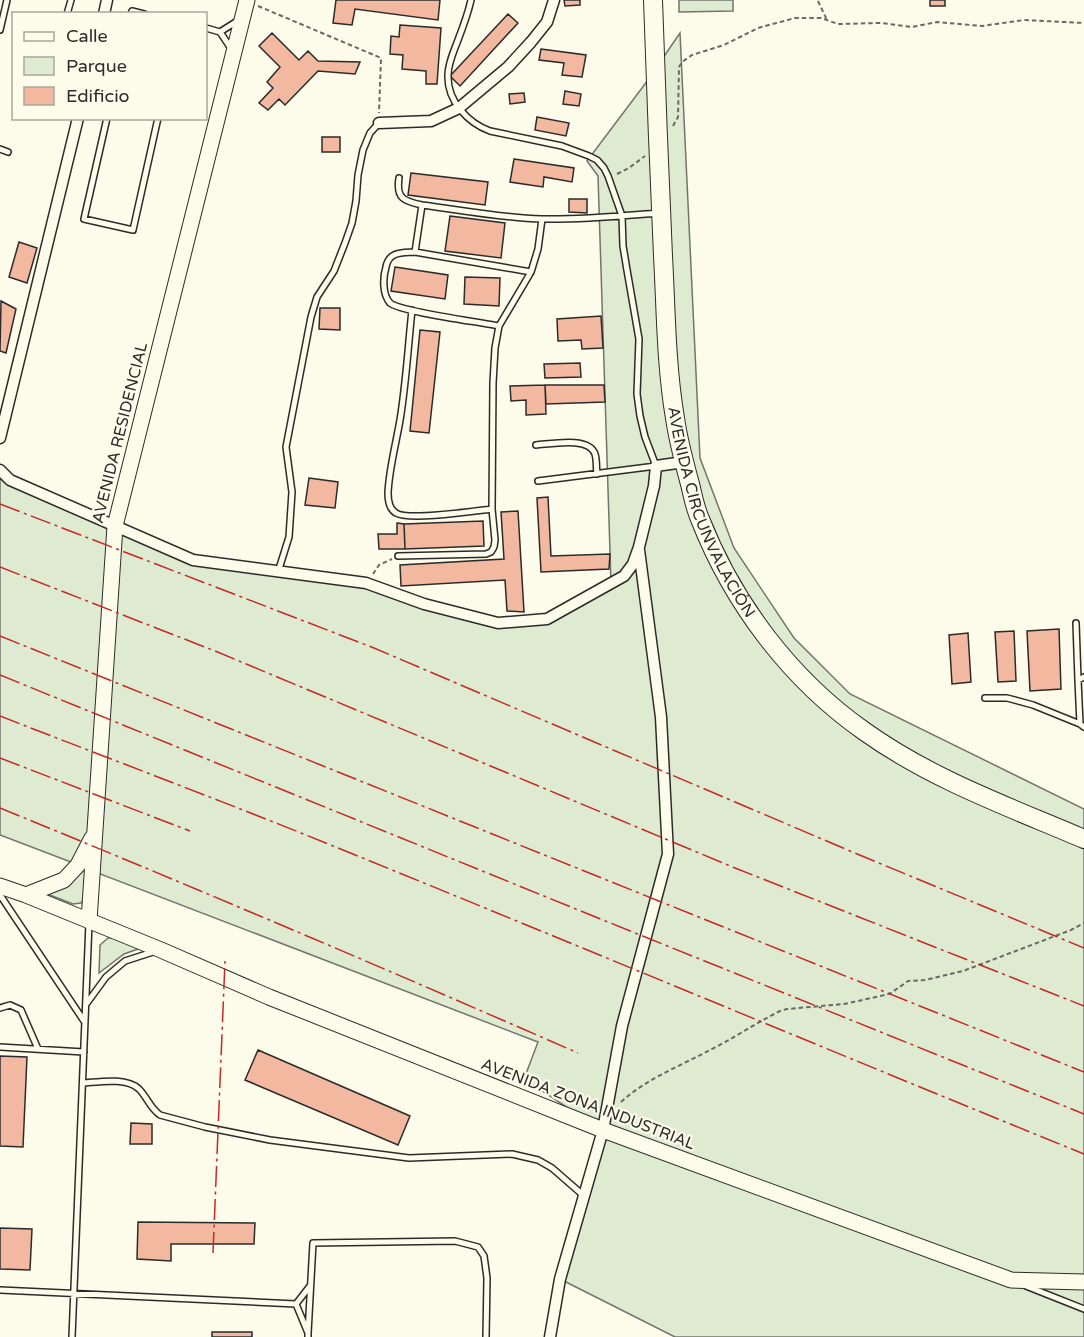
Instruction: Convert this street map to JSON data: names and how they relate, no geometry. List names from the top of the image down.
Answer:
{
  "streets": {
    "highway": ["AVENIDA CIRCUNVALACIÓN"],
    "main road": ["AVENIDA RESIDENCIAL", "AVENIDA ZONA INDUSTRIAL"]
  },
  "crossings": [
    ["AVENIDA RESIDENCIAL", "AVENIDA ZONA INDUSTRIAL"]
  ],
  "legend": ["Calle", "Parque", "Edificio"]
}
